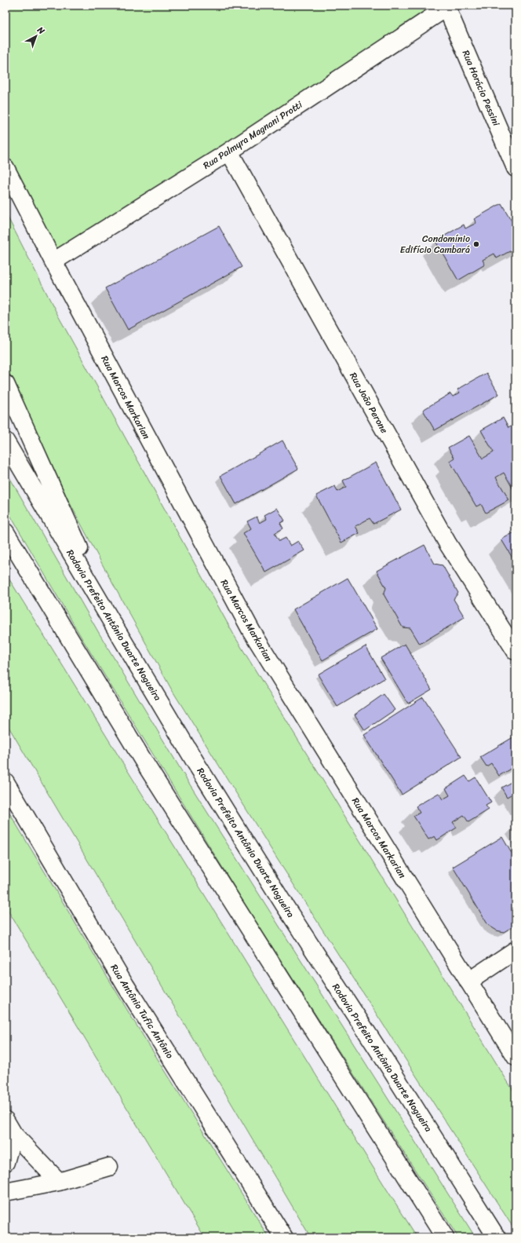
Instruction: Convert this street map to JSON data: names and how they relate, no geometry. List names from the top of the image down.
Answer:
{
  "streets": {
    "main road": [
      "Rua Horácio Pessini",
      "Rua Palmyra Magnani Protti",
      "Rua Marcos Markarian",
      "Rua João Perone",
      "Rodovia Prefeito Antônio Duarte Nogueira",
      "Rua Antônio Tufic Antônio"
    ]
  },
  "crossings": [
    ["Rua Horácio Pessini", "Rua Palmyra Magnani Protti"],
    ["Rua Palmyra Magnani Protti", "Rua Marcos Markarian"],
    ["Rua Palmyra Magnani Protti", "Rua João Perone"]
  ],
  "places": ["Condomínio Edifício Cambará"],
  "north": "top right"
}
